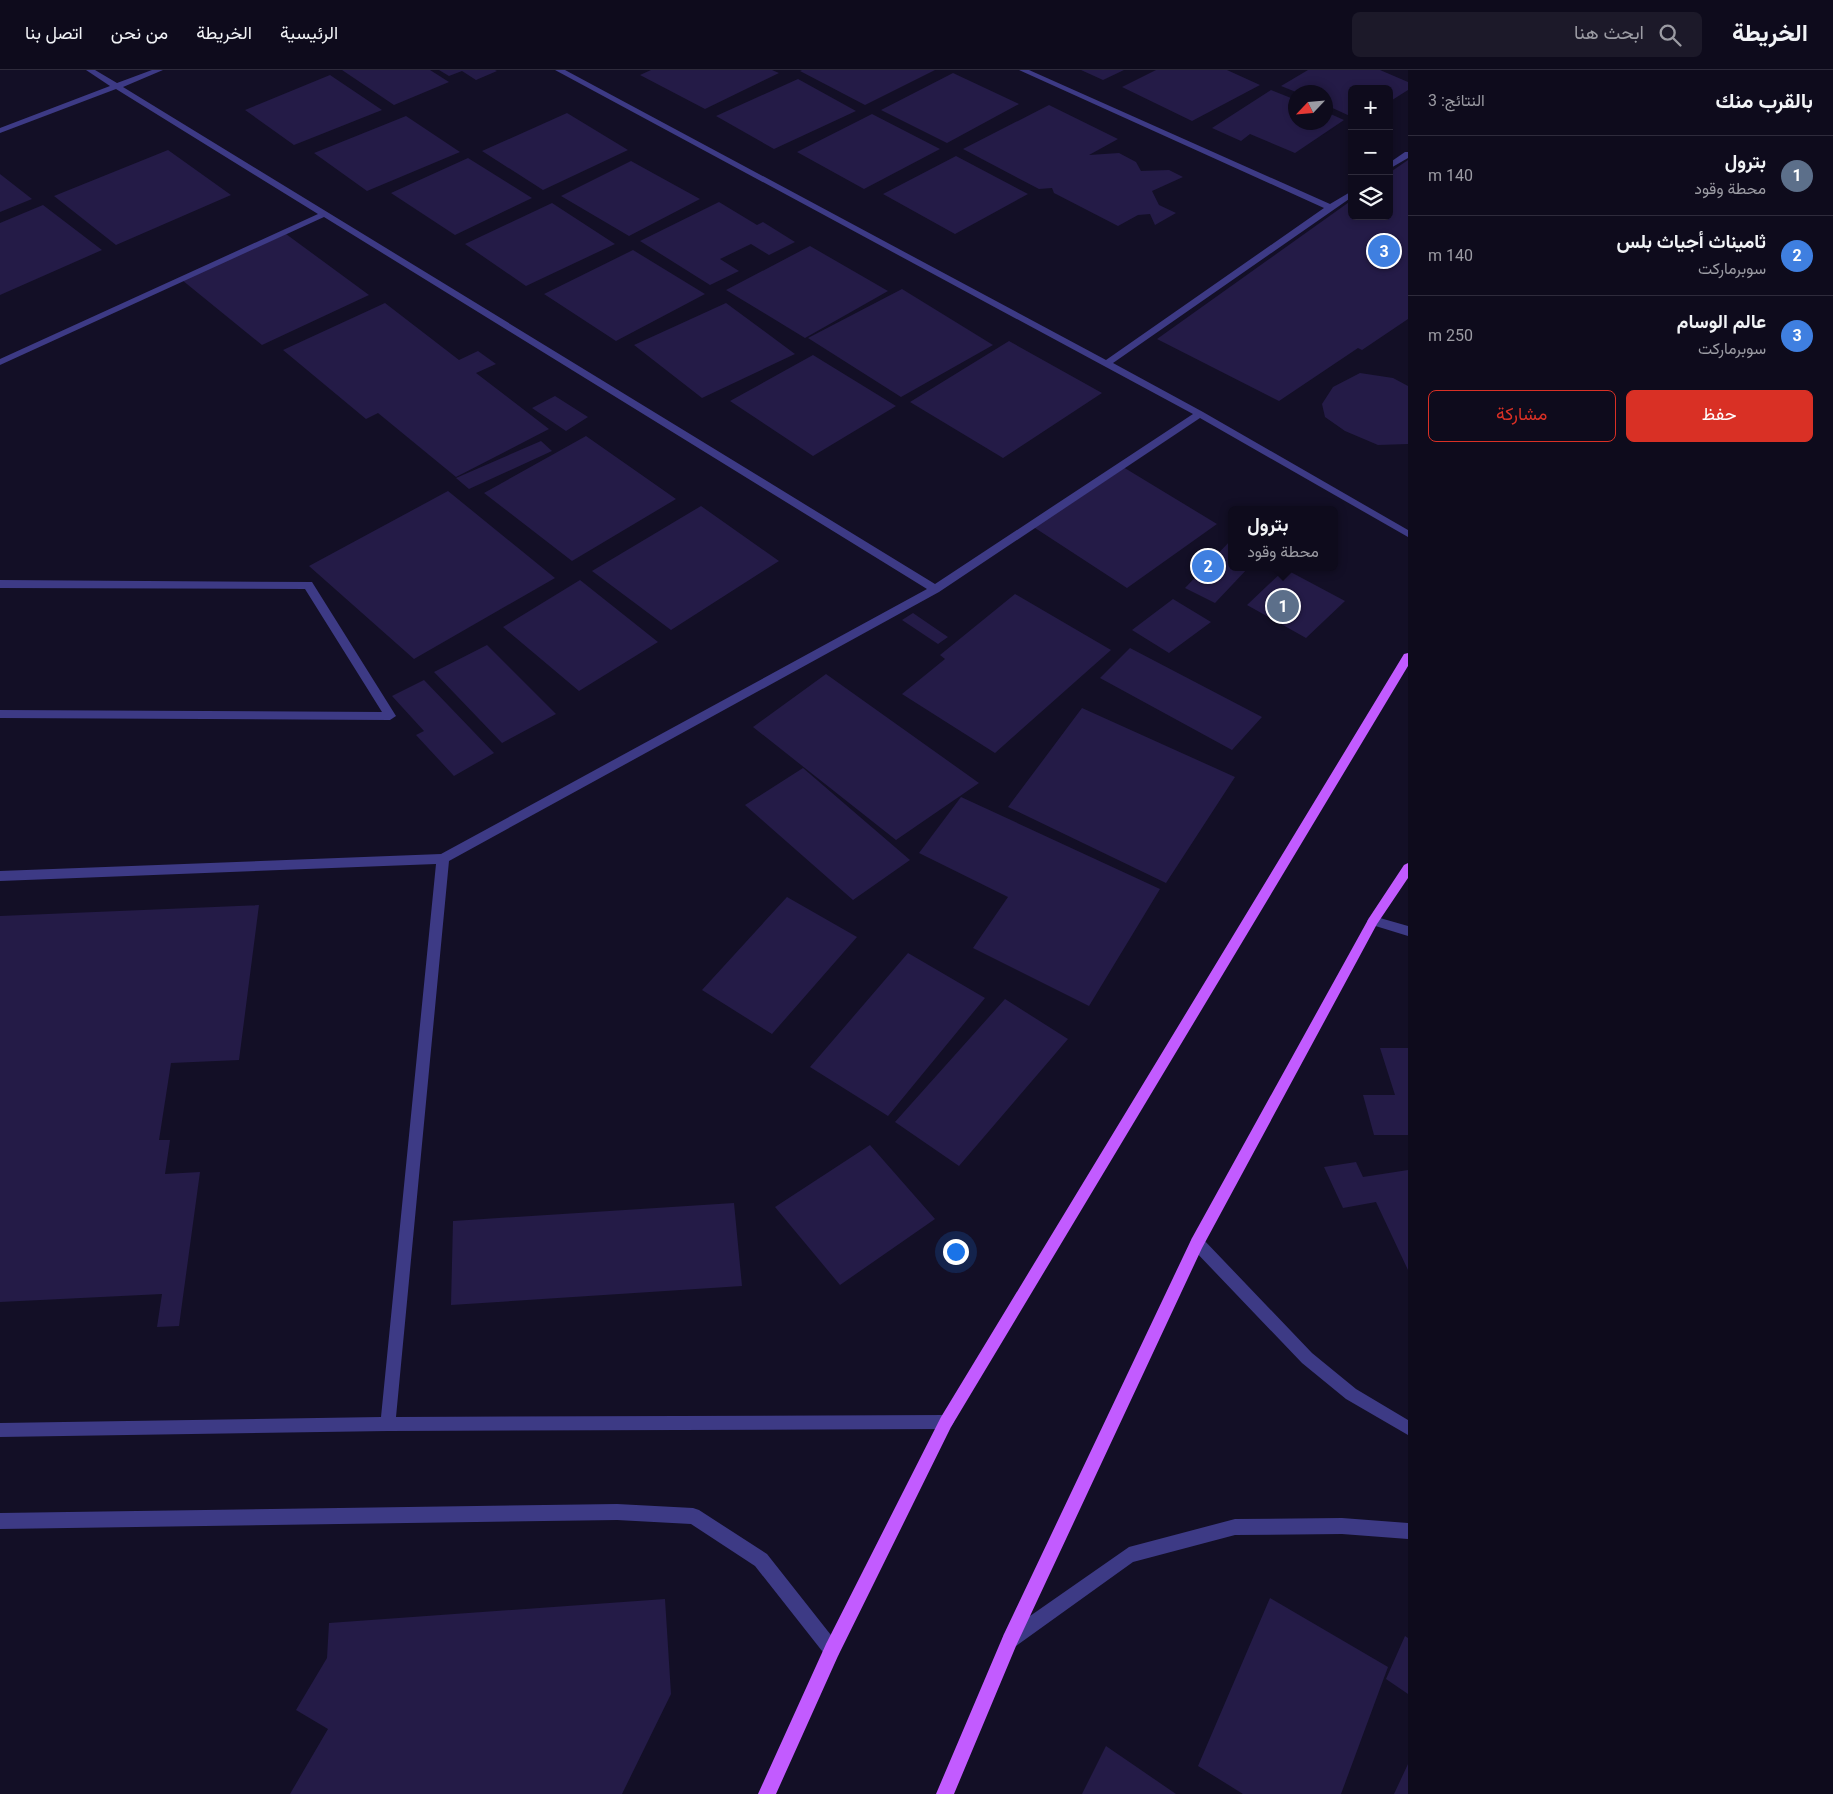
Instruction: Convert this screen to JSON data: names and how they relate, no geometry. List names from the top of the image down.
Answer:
{
  "north": "bottom left",
  "page": {
    "header": "الخريطة",
    "search": "ابحث هنا",
    "nav": [
      "الرئيسية",
      "الخريطة",
      "من نحن",
      "اتصل بنا"
    ],
    "heading": ["بالقرب منك", "النتائج: 3"],
    "map_buttons": ["+", "−"],
    "list": [
      {
        "mark": "1",
        "name": "بترول",
        "note": "محطة وقود",
        "value": "140 m"
      },
      {
        "mark": "2",
        "name": "ثاميناث أجياث بلس",
        "note": "سوبرماركت",
        "value": "140 m"
      },
      {
        "mark": "3",
        "name": "عالم الوسام",
        "note": "سوبرماركت",
        "value": "250 m"
      }
    ],
    "pins": ["3", "2", "1"],
    "buttons": ["حفظ", "مشاركة"],
    "popup": ["بترول", "محطة وقود"]
  }
}
